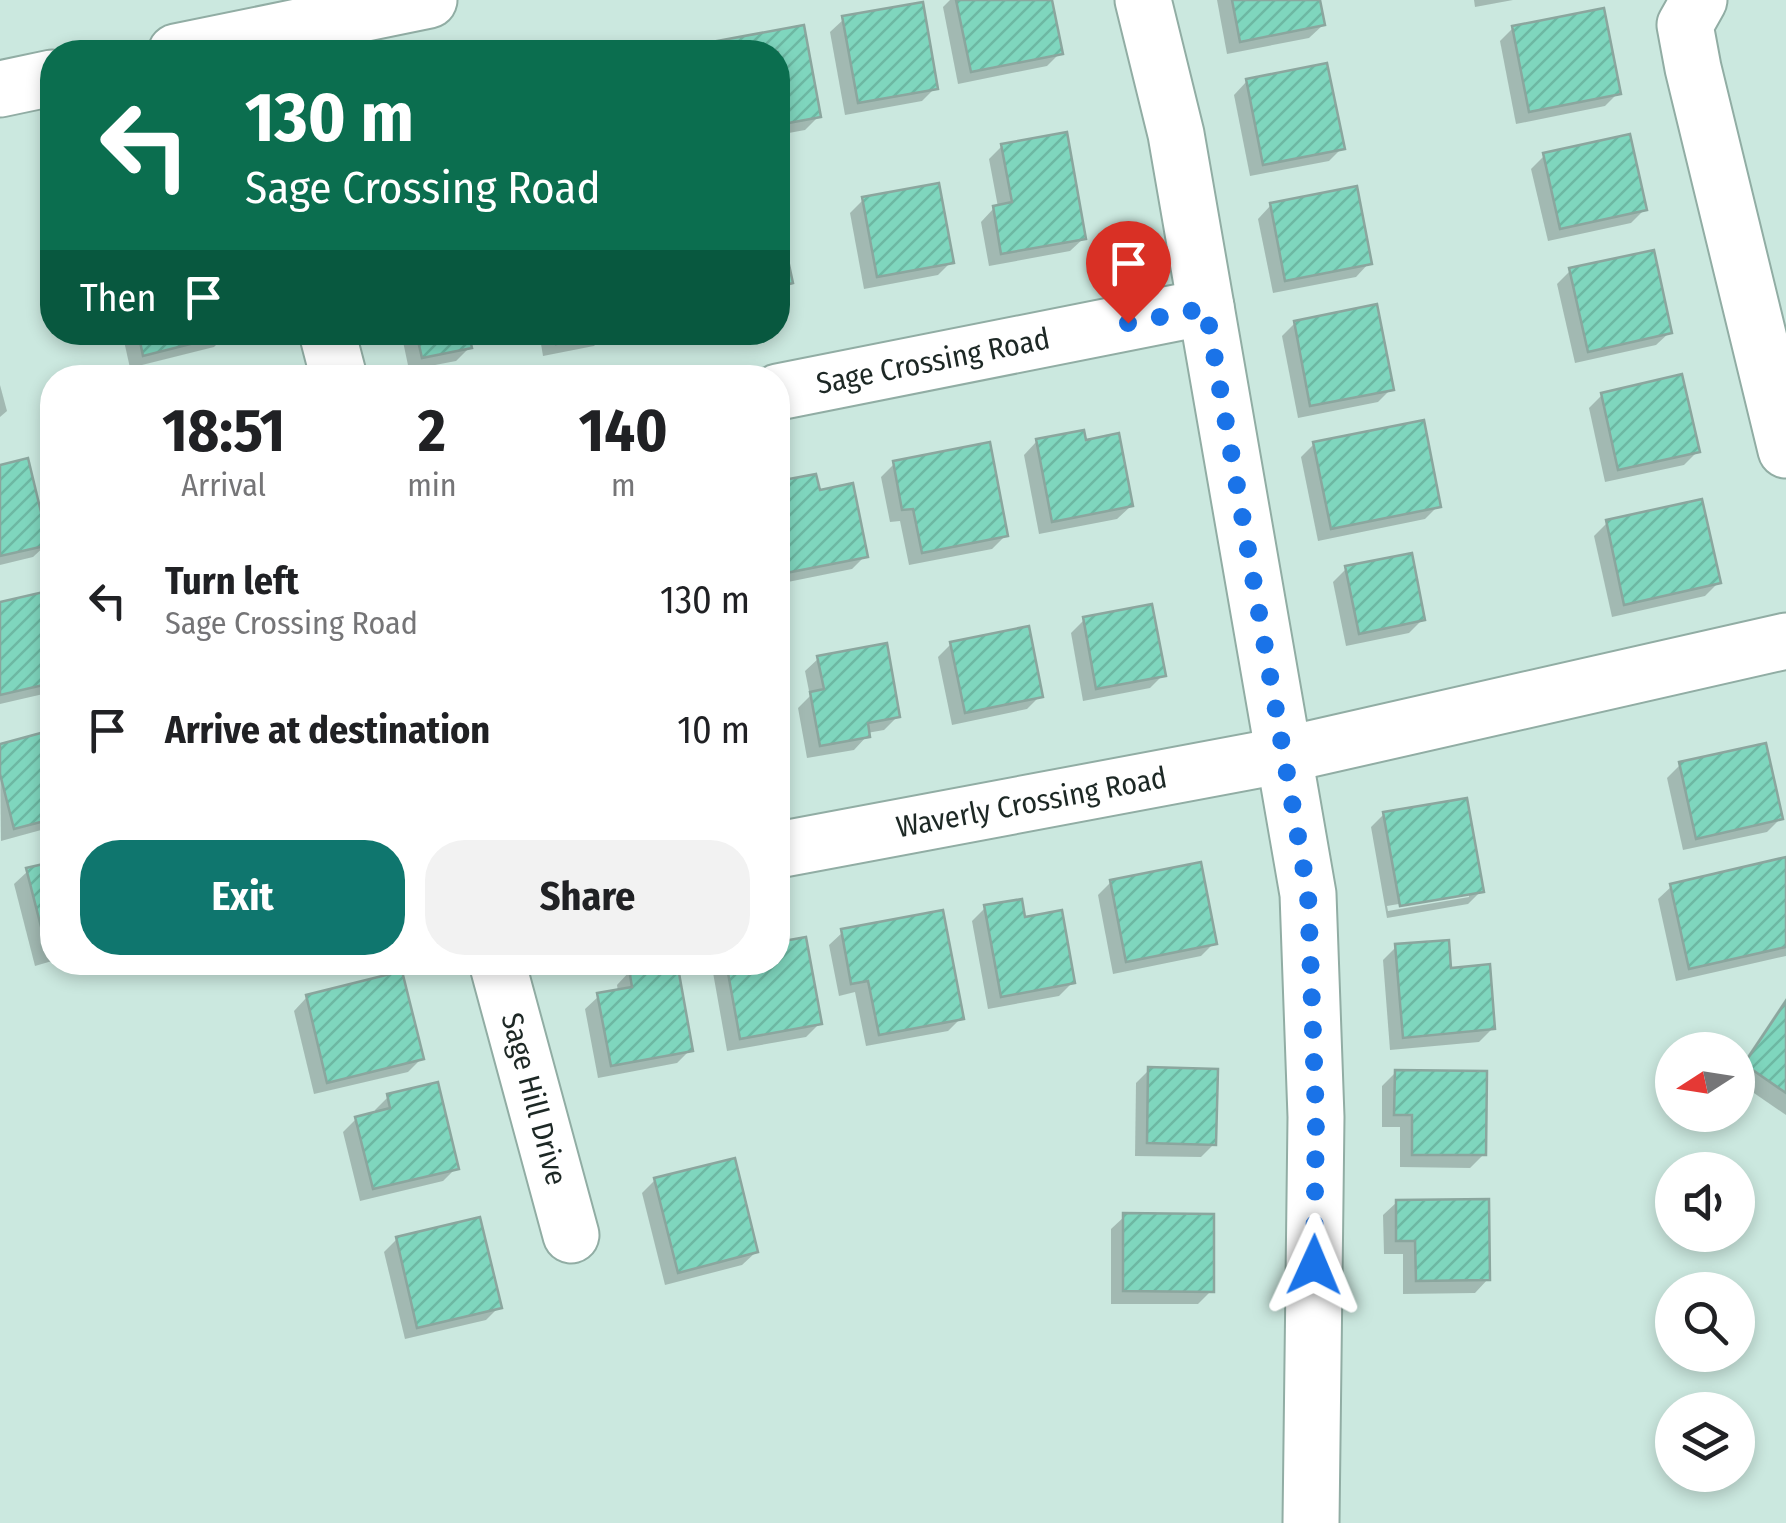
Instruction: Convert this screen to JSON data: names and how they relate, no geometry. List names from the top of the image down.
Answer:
{
  "streets": {
    "street": ["Sage Crossing Road", "Waverly Crossing Road", "Sage Hill Drive"]
  },
  "north": "left",
  "page": {
    "turn": ["130 m", "Sage Crossing Road"],
    "then": "Then",
    "eta": [
      "18:51",
      "Arrival",
      "2",
      "min",
      "140",
      "m"
    ],
    "list": [
      {
        "name": "Turn left",
        "note": "Sage Crossing Road",
        "value": "130 m"
      },
      {
        "name": "Arrive at destination",
        "value": "10 m"
      }
    ],
    "buttons": ["Exit", "Share"]
  }
}
